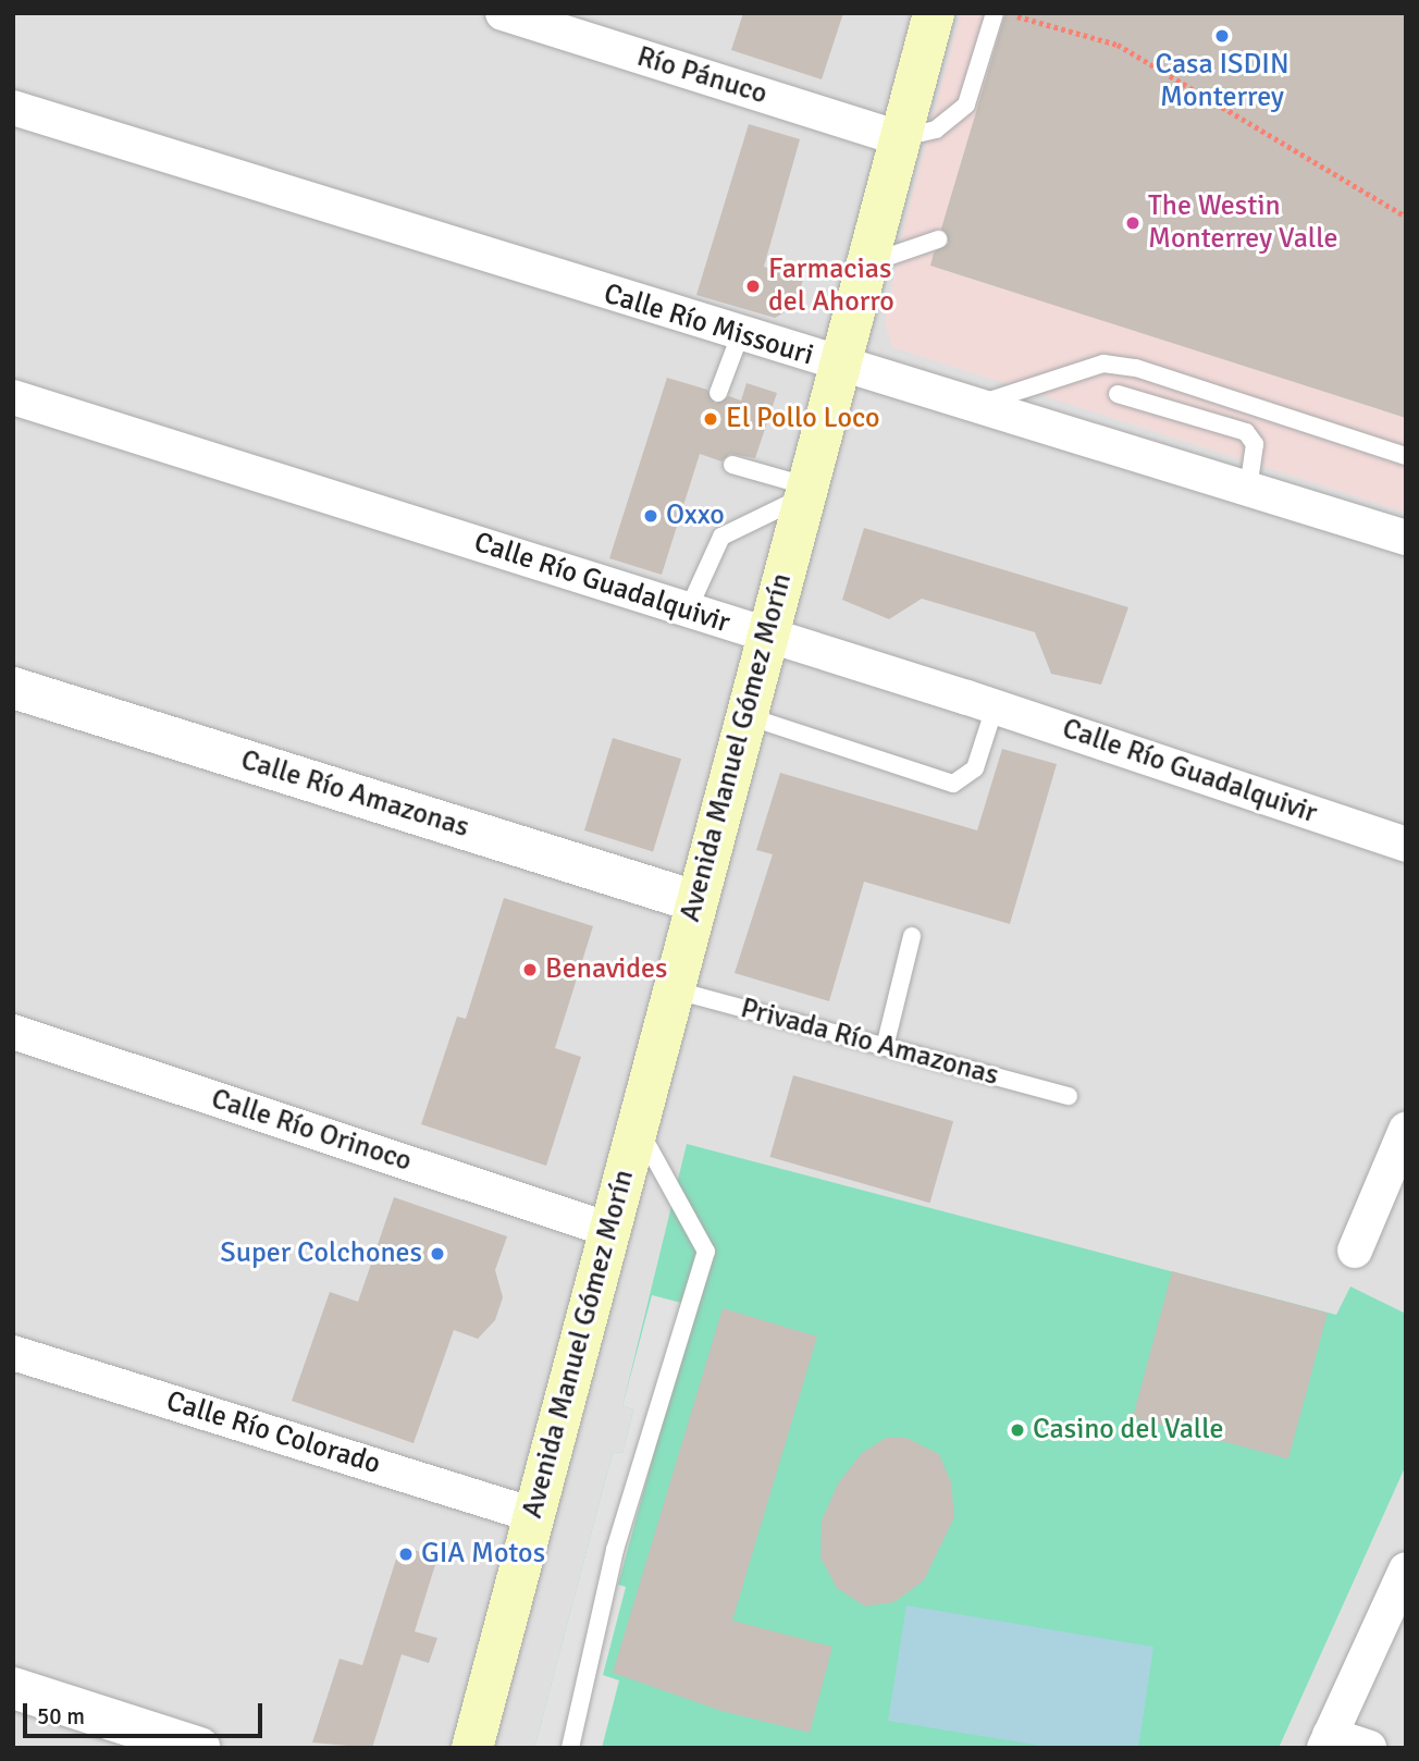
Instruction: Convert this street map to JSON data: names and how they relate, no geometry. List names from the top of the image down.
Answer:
{
  "streets": {
    "main road": ["Avenida Manuel Gómez Morín"],
    "street": [
      "Río Pánuco",
      "Calle Río Missouri",
      "Calle Río Guadalquivir",
      "Calle Río Amazonas",
      "Calle Río Orinoco",
      "Calle Río Colorado"
    ],
    "lane": ["Privada Río Amazonas"]
  },
  "crossings": [
    ["Río Pánuco", "Avenida Manuel Gómez Morín"],
    ["Calle Río Missouri", "Avenida Manuel Gómez Morín"],
    ["Calle Río Guadalquivir", "Avenida Manuel Gómez Morín"],
    ["Avenida Manuel Gómez Morín", "Calle Río Amazonas"],
    ["Avenida Manuel Gómez Morín", "Privada Río Amazonas"],
    ["Avenida Manuel Gómez Morín", "Calle Río Orinoco"],
    ["Avenida Manuel Gómez Morín", "Calle Río Colorado"]
  ],
  "places": [
    "Casa ISDIN Monterrey",
    "The Westin Monterrey Valle",
    "Farmacias del Ahorro",
    "El Pollo Loco",
    "Oxxo",
    "Benavides",
    "Super Colchones",
    "Casino del Valle",
    "GIA Motos"
  ],
  "scale_bar": "50 m"
}
